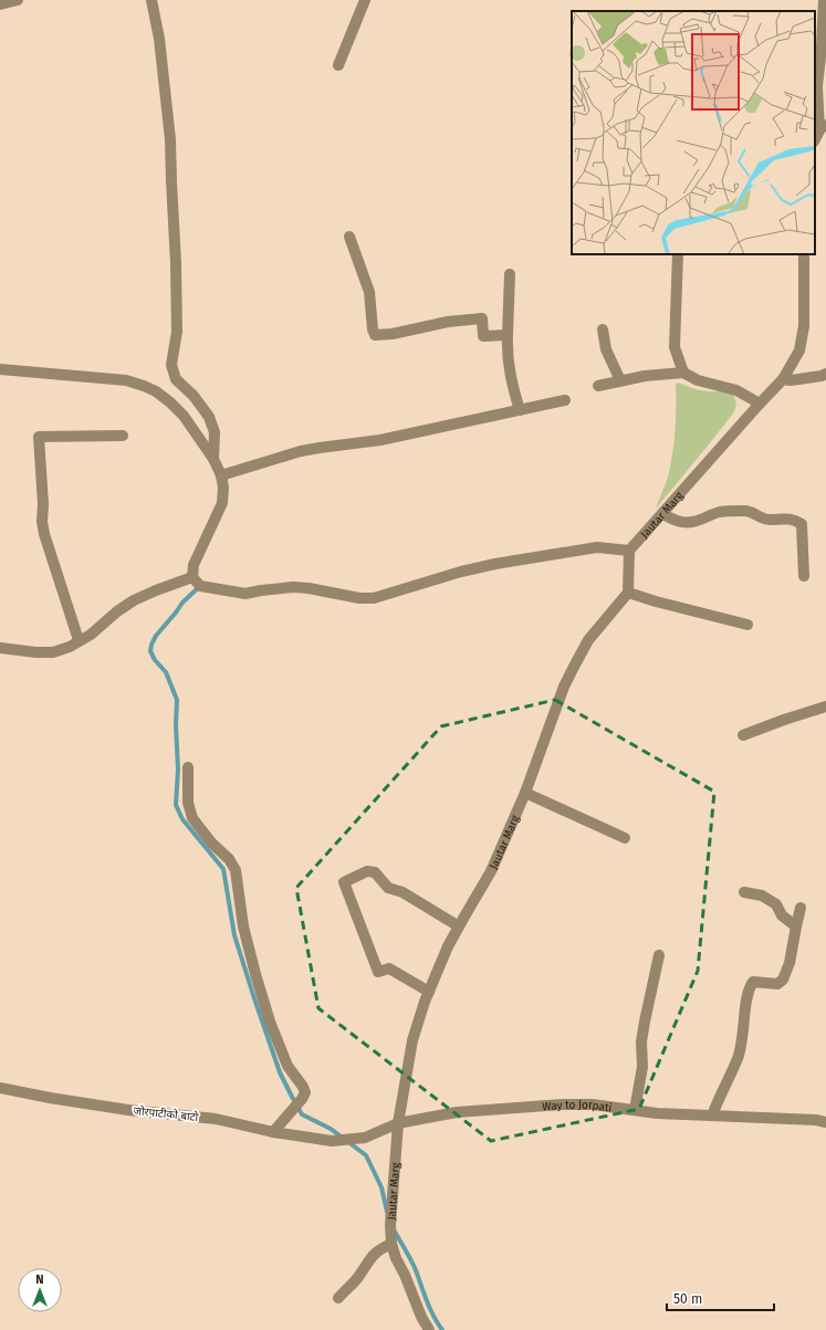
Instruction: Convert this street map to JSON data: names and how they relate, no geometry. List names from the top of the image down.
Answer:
{
  "streets": {
    "street": ["Jautar Marg", "Way to Jorpati", "जोरपाटीको बाटो"]
  },
  "crossings": [
    ["Jautar Marg", "Way to Jorpati"],
    ["Way to Jorpati", "जोरपाटीको बाटो"]
  ],
  "scale_bar": "50 m",
  "north": "top"
}
